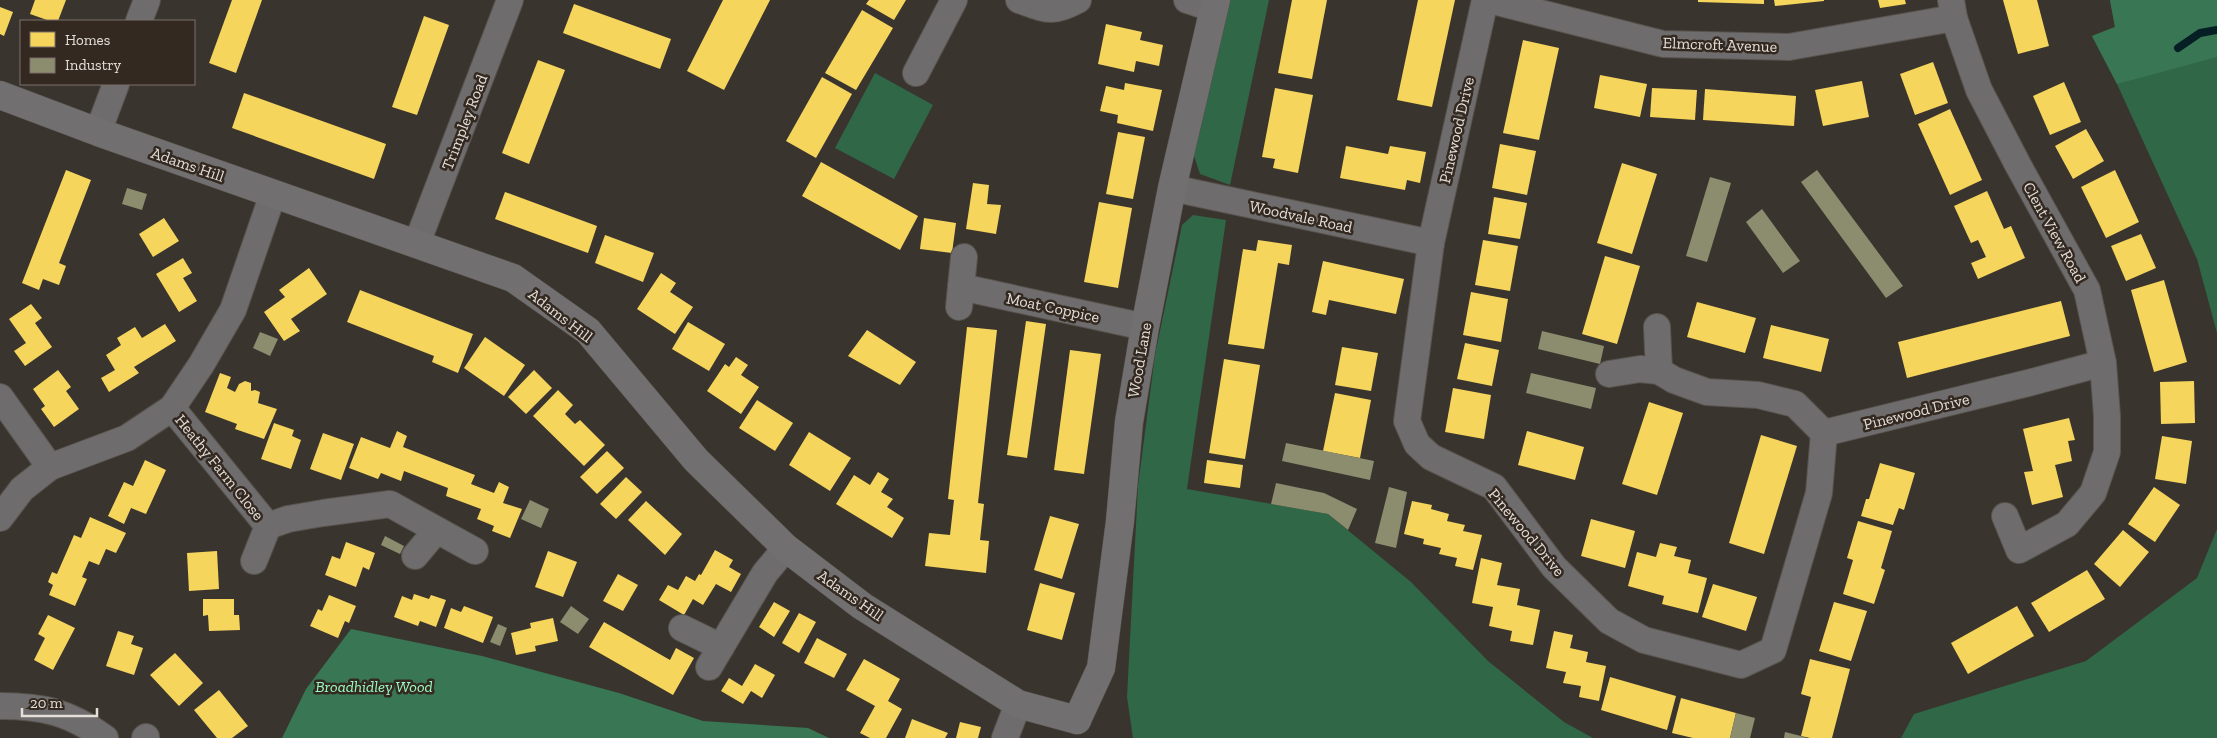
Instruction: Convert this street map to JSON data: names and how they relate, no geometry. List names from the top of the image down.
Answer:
{
  "streets": {
    "street": [
      "Elmcroft Avenue",
      "Trimpley Road",
      "Pinewood Drive",
      "Adams Hill",
      "Woodvale Road",
      "Clent View Road",
      "Moat Coppice",
      "Wood Lane",
      "Heathy Farm Close"
    ]
  },
  "crossings": [
    ["Elmcroft Avenue", "Pinewood Drive"],
    ["Elmcroft Avenue", "Clent View Road"],
    ["Trimpley Road", "Adams Hill"],
    ["Pinewood Drive", "Woodvale Road"],
    ["Pinewood Drive", "Clent View Road"],
    ["Adams Hill", "Wood Lane"],
    ["Woodvale Road", "Wood Lane"],
    ["Moat Coppice", "Wood Lane"]
  ],
  "parks": ["Broadhidley Wood"],
  "legend": ["Homes", "Industry"],
  "scale_bar": "20 m"
}
